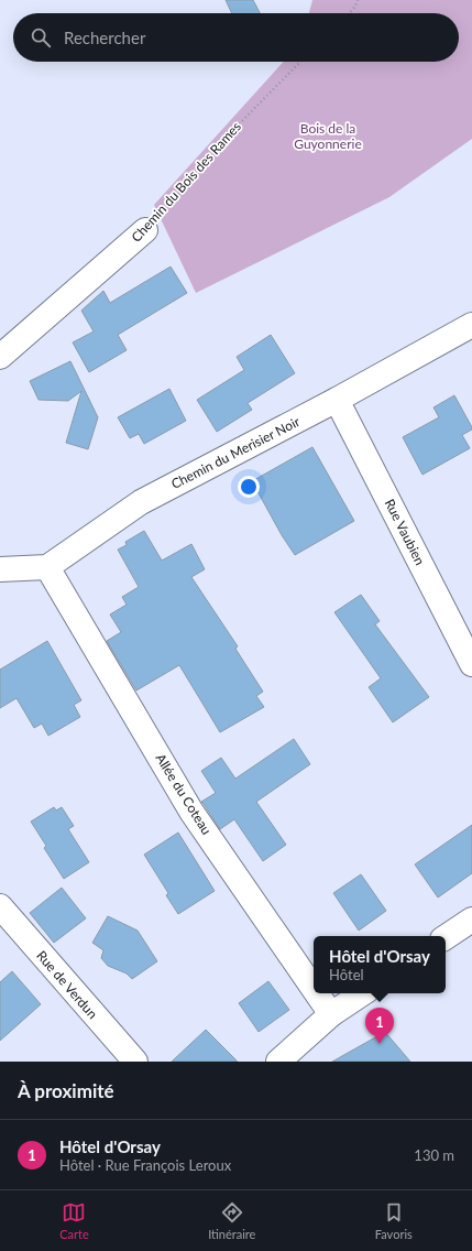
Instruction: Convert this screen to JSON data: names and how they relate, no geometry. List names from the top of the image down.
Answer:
{
  "streets": {
    "street": [
      "Chemin du Bois des Rames",
      "Chemin du Merisier Noir",
      "Rue Vaubien",
      "Allée du Coteau",
      "Rue de Verdun"
    ]
  },
  "crossings": [
    ["Chemin du Merisier Noir", "Rue Vaubien"],
    ["Chemin du Merisier Noir", "Allée du Coteau"]
  ],
  "parks": ["Bois de la Guyonnerie"],
  "page": {
    "search": "Rechercher",
    "popup": ["Hôtel d'Orsay", "Hôtel"],
    "pins": "1",
    "heading": "À proximité",
    "list": [
      {
        "mark": "1",
        "name": "Hôtel d'Orsay",
        "note": "Hôtel · Rue François Leroux",
        "value": "130 m"
      }
    ],
    "nav": ["Carte", "Itinéraire", "Favoris"]
  }
}
